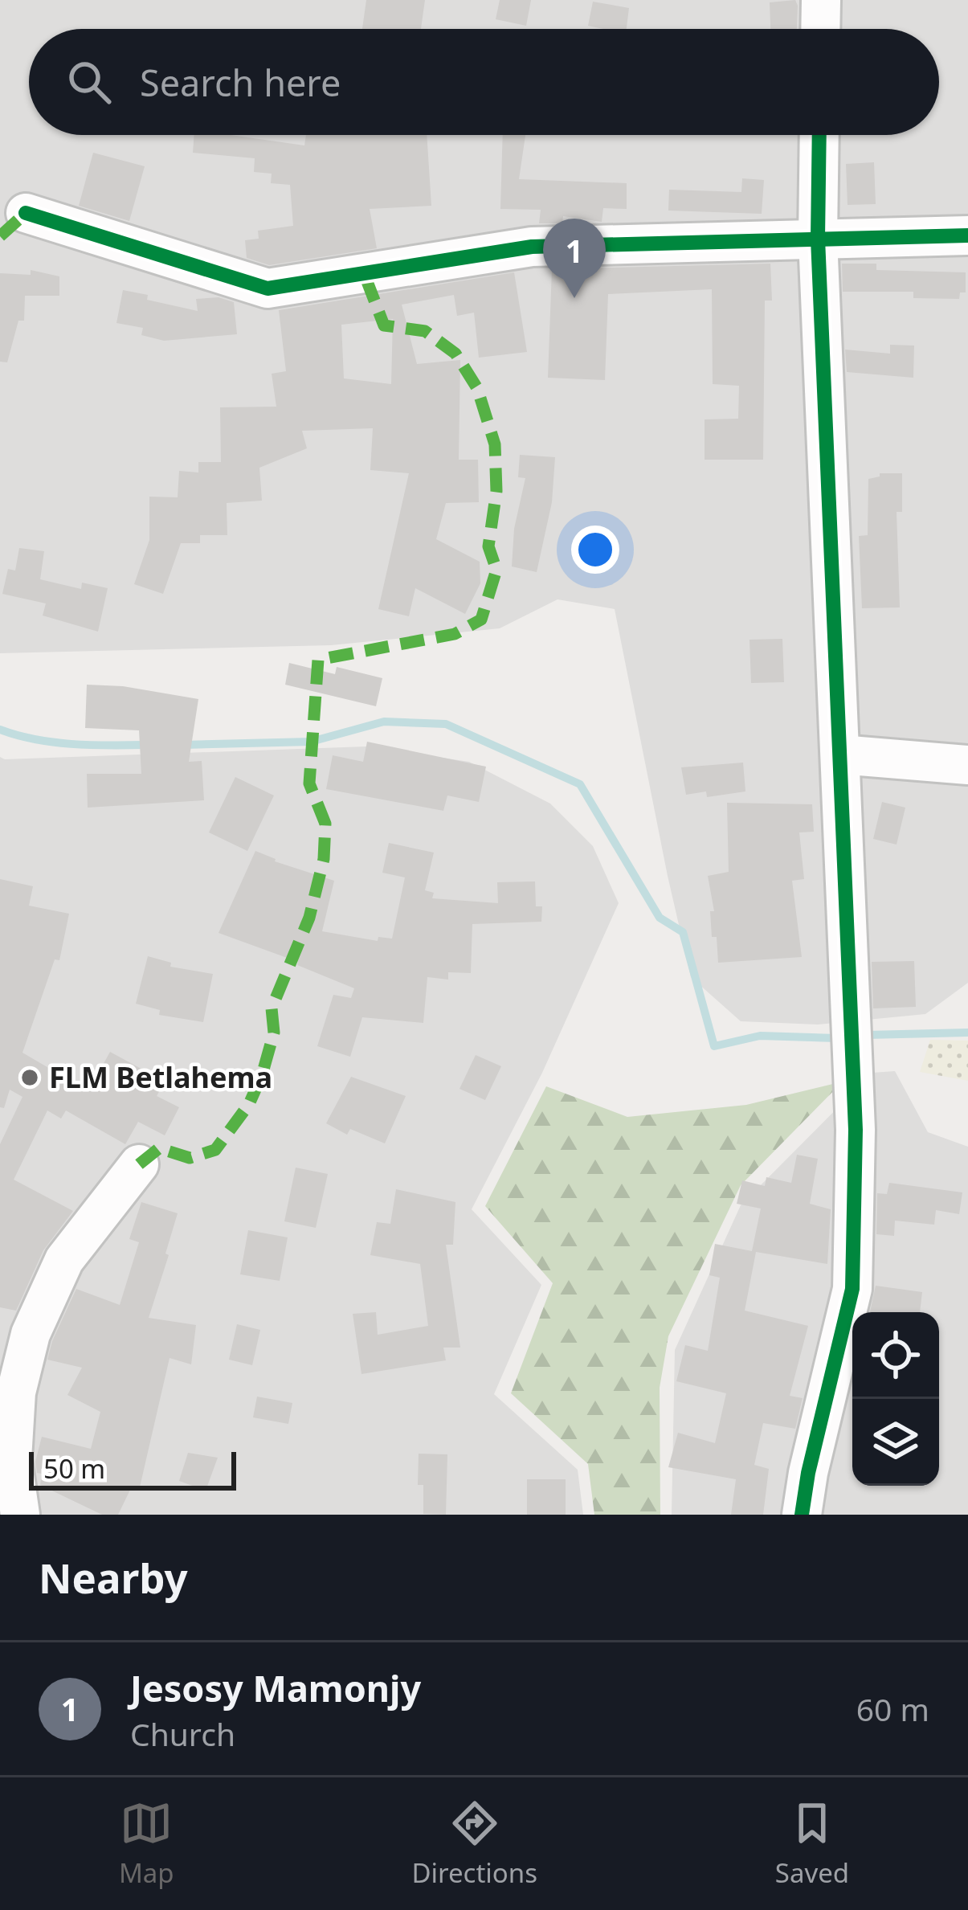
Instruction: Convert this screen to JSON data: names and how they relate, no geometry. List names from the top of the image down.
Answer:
{
  "places": ["FLM Betlahema"],
  "scale_bar": "50 m",
  "page": {
    "search": "Search here",
    "pins": "1",
    "scale": "50 m",
    "heading": "Nearby",
    "list": [
      {
        "mark": "1",
        "name": "Jesosy Mamonjy",
        "note": "Church",
        "value": "60 m"
      }
    ],
    "nav": ["Map", "Directions", "Saved"]
  }
}
